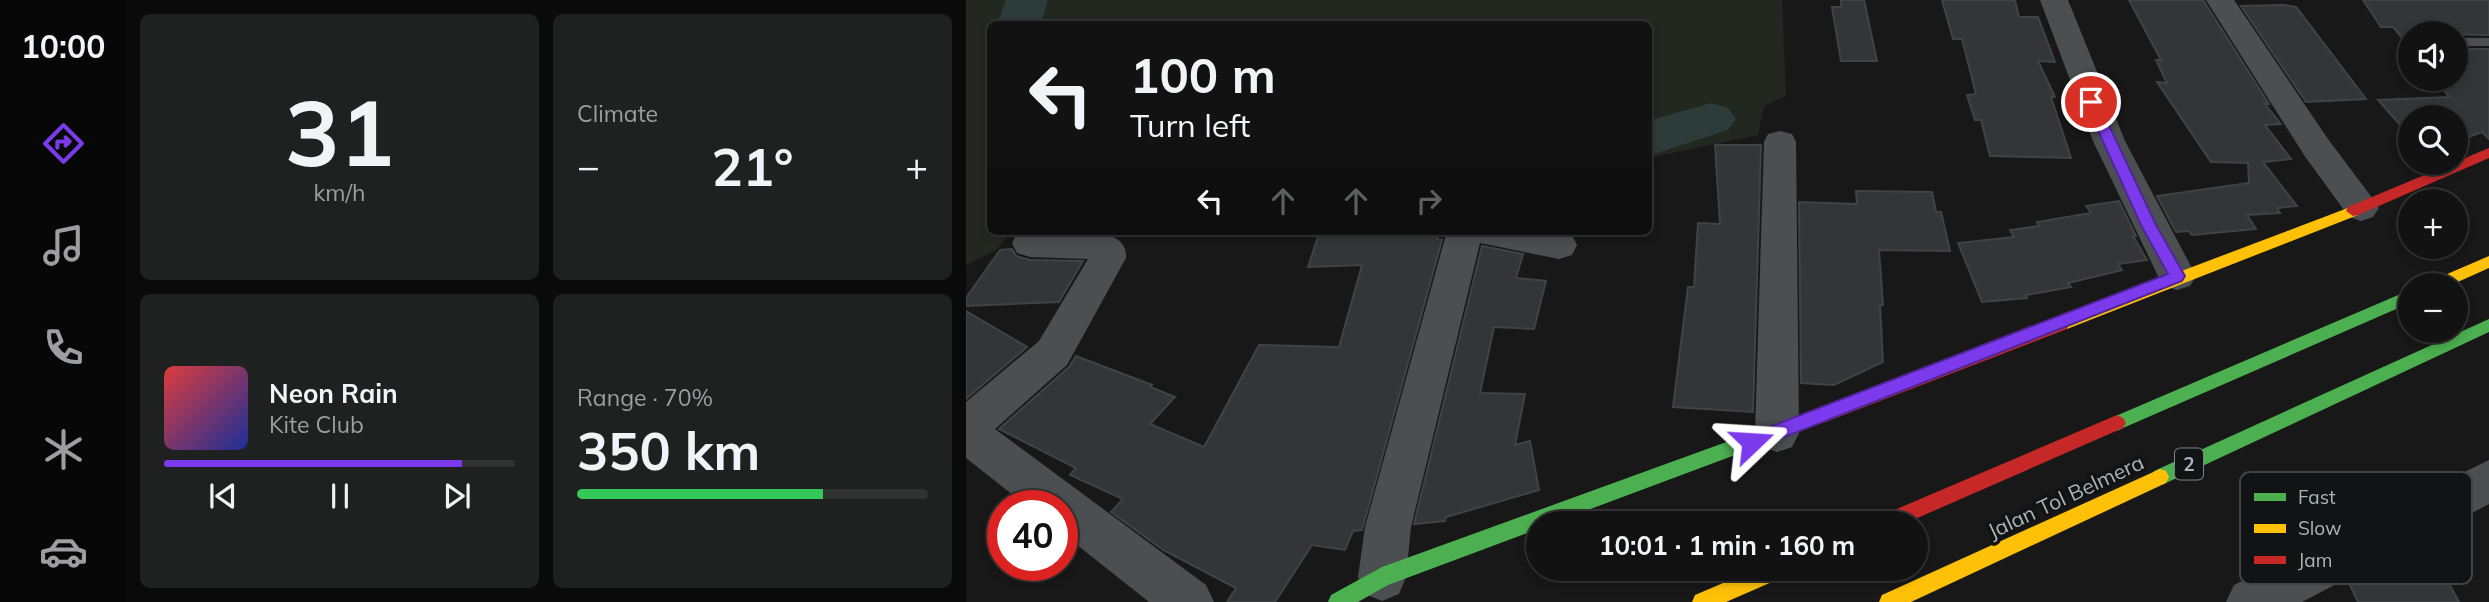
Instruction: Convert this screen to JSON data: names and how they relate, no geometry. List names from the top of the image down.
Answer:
{
  "streets": {
    "main road": ["2", "Jalan Tol Belmera"]
  },
  "legend": ["Fast", "Slow", "Jam"],
  "page": {
    "tabs": "10:00",
    "tile": [
      ["31", "km/h"],
      "Climate",
      ["Range · 70%", "350 km"]
    ],
    "map_buttons": ["+", "−"],
    "turn": ["100 m", "Turn left"],
    "heat": ["−", "21°", "+"],
    "song": ["Neon Rain", "Kite Club"],
    "limit": "40",
    "trip": "10:01 · 1 min · 160 m"
  }
}
